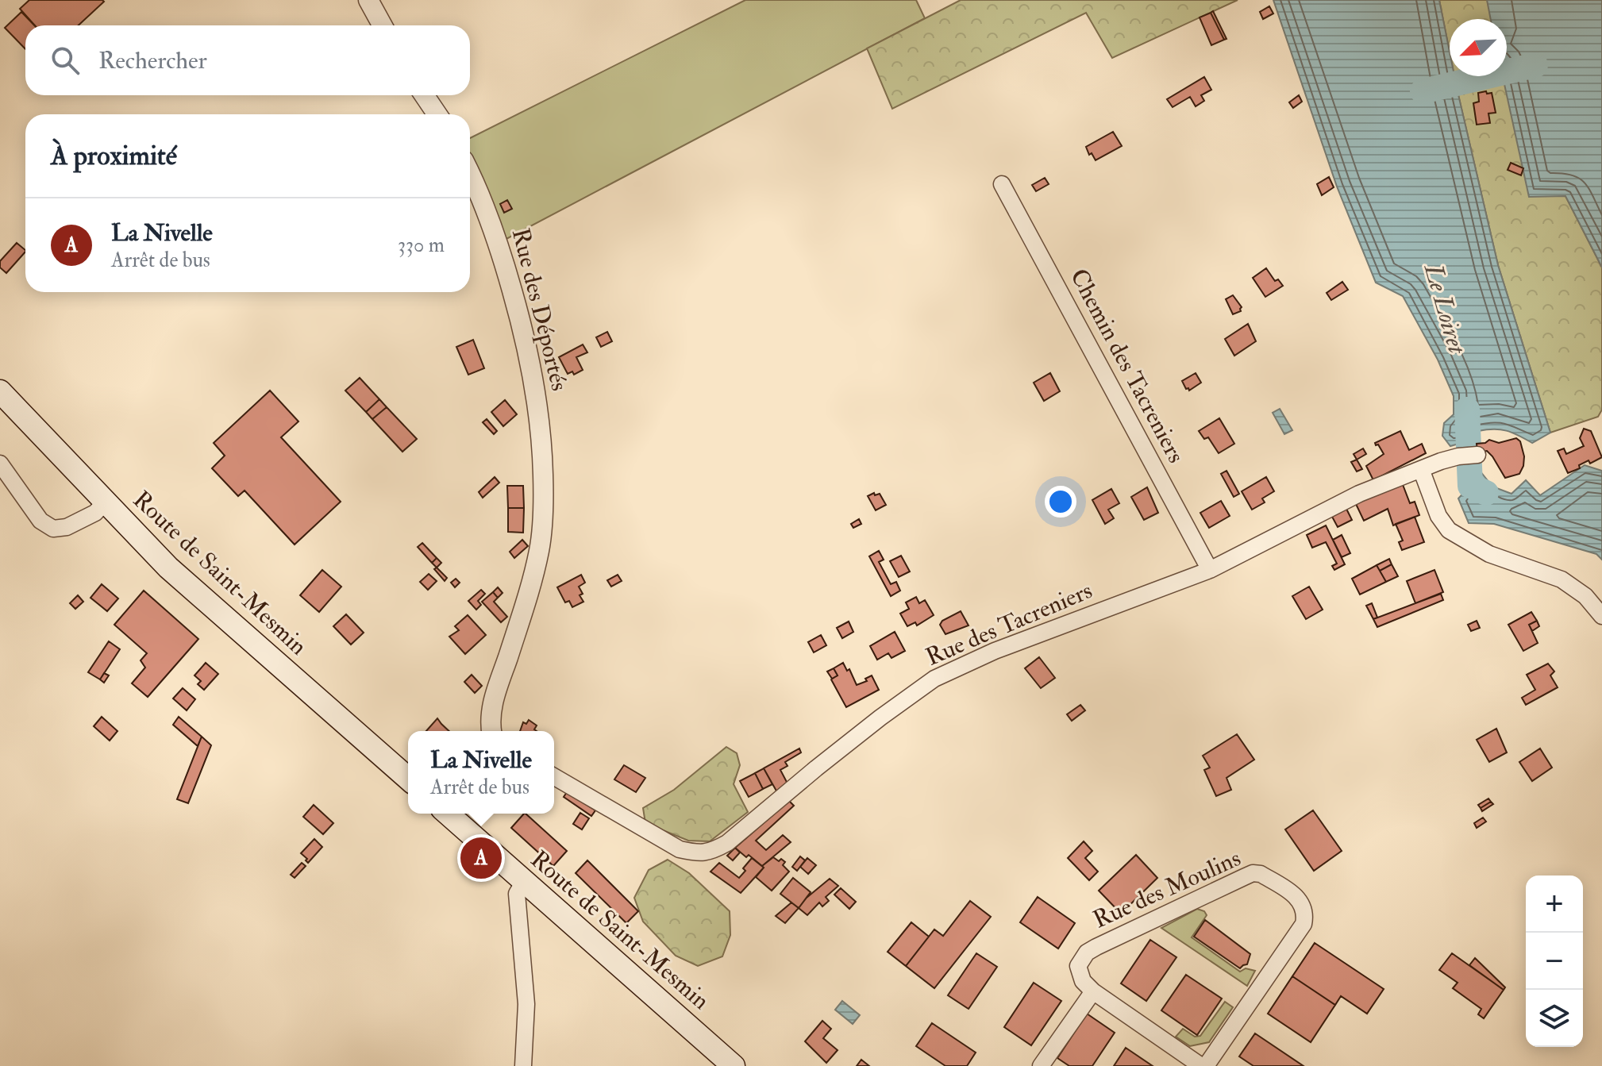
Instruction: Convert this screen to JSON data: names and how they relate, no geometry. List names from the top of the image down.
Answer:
{
  "streets": {
    "main road": ["Route de Saint-Mesmin"],
    "street": [
      "Rue des Déportés",
      "Chemin des Tacreniers",
      "Rue des Tacreniers",
      "Rue des Moulins"
    ]
  },
  "crossings": [
    ["Chemin des Tacreniers", "Rue des Tacreniers"]
  ],
  "water": ["Le Loiret"],
  "north": "bottom left",
  "page": {
    "search": "Rechercher",
    "heading": "À proximité",
    "list": [
      {
        "mark": "A",
        "name": "La Nivelle",
        "note": "Arrêt de bus",
        "value": "330 m"
      }
    ],
    "popup": ["La Nivelle", "Arrêt de bus"],
    "pins": "A",
    "map_buttons": ["+", "−"]
  }
}
